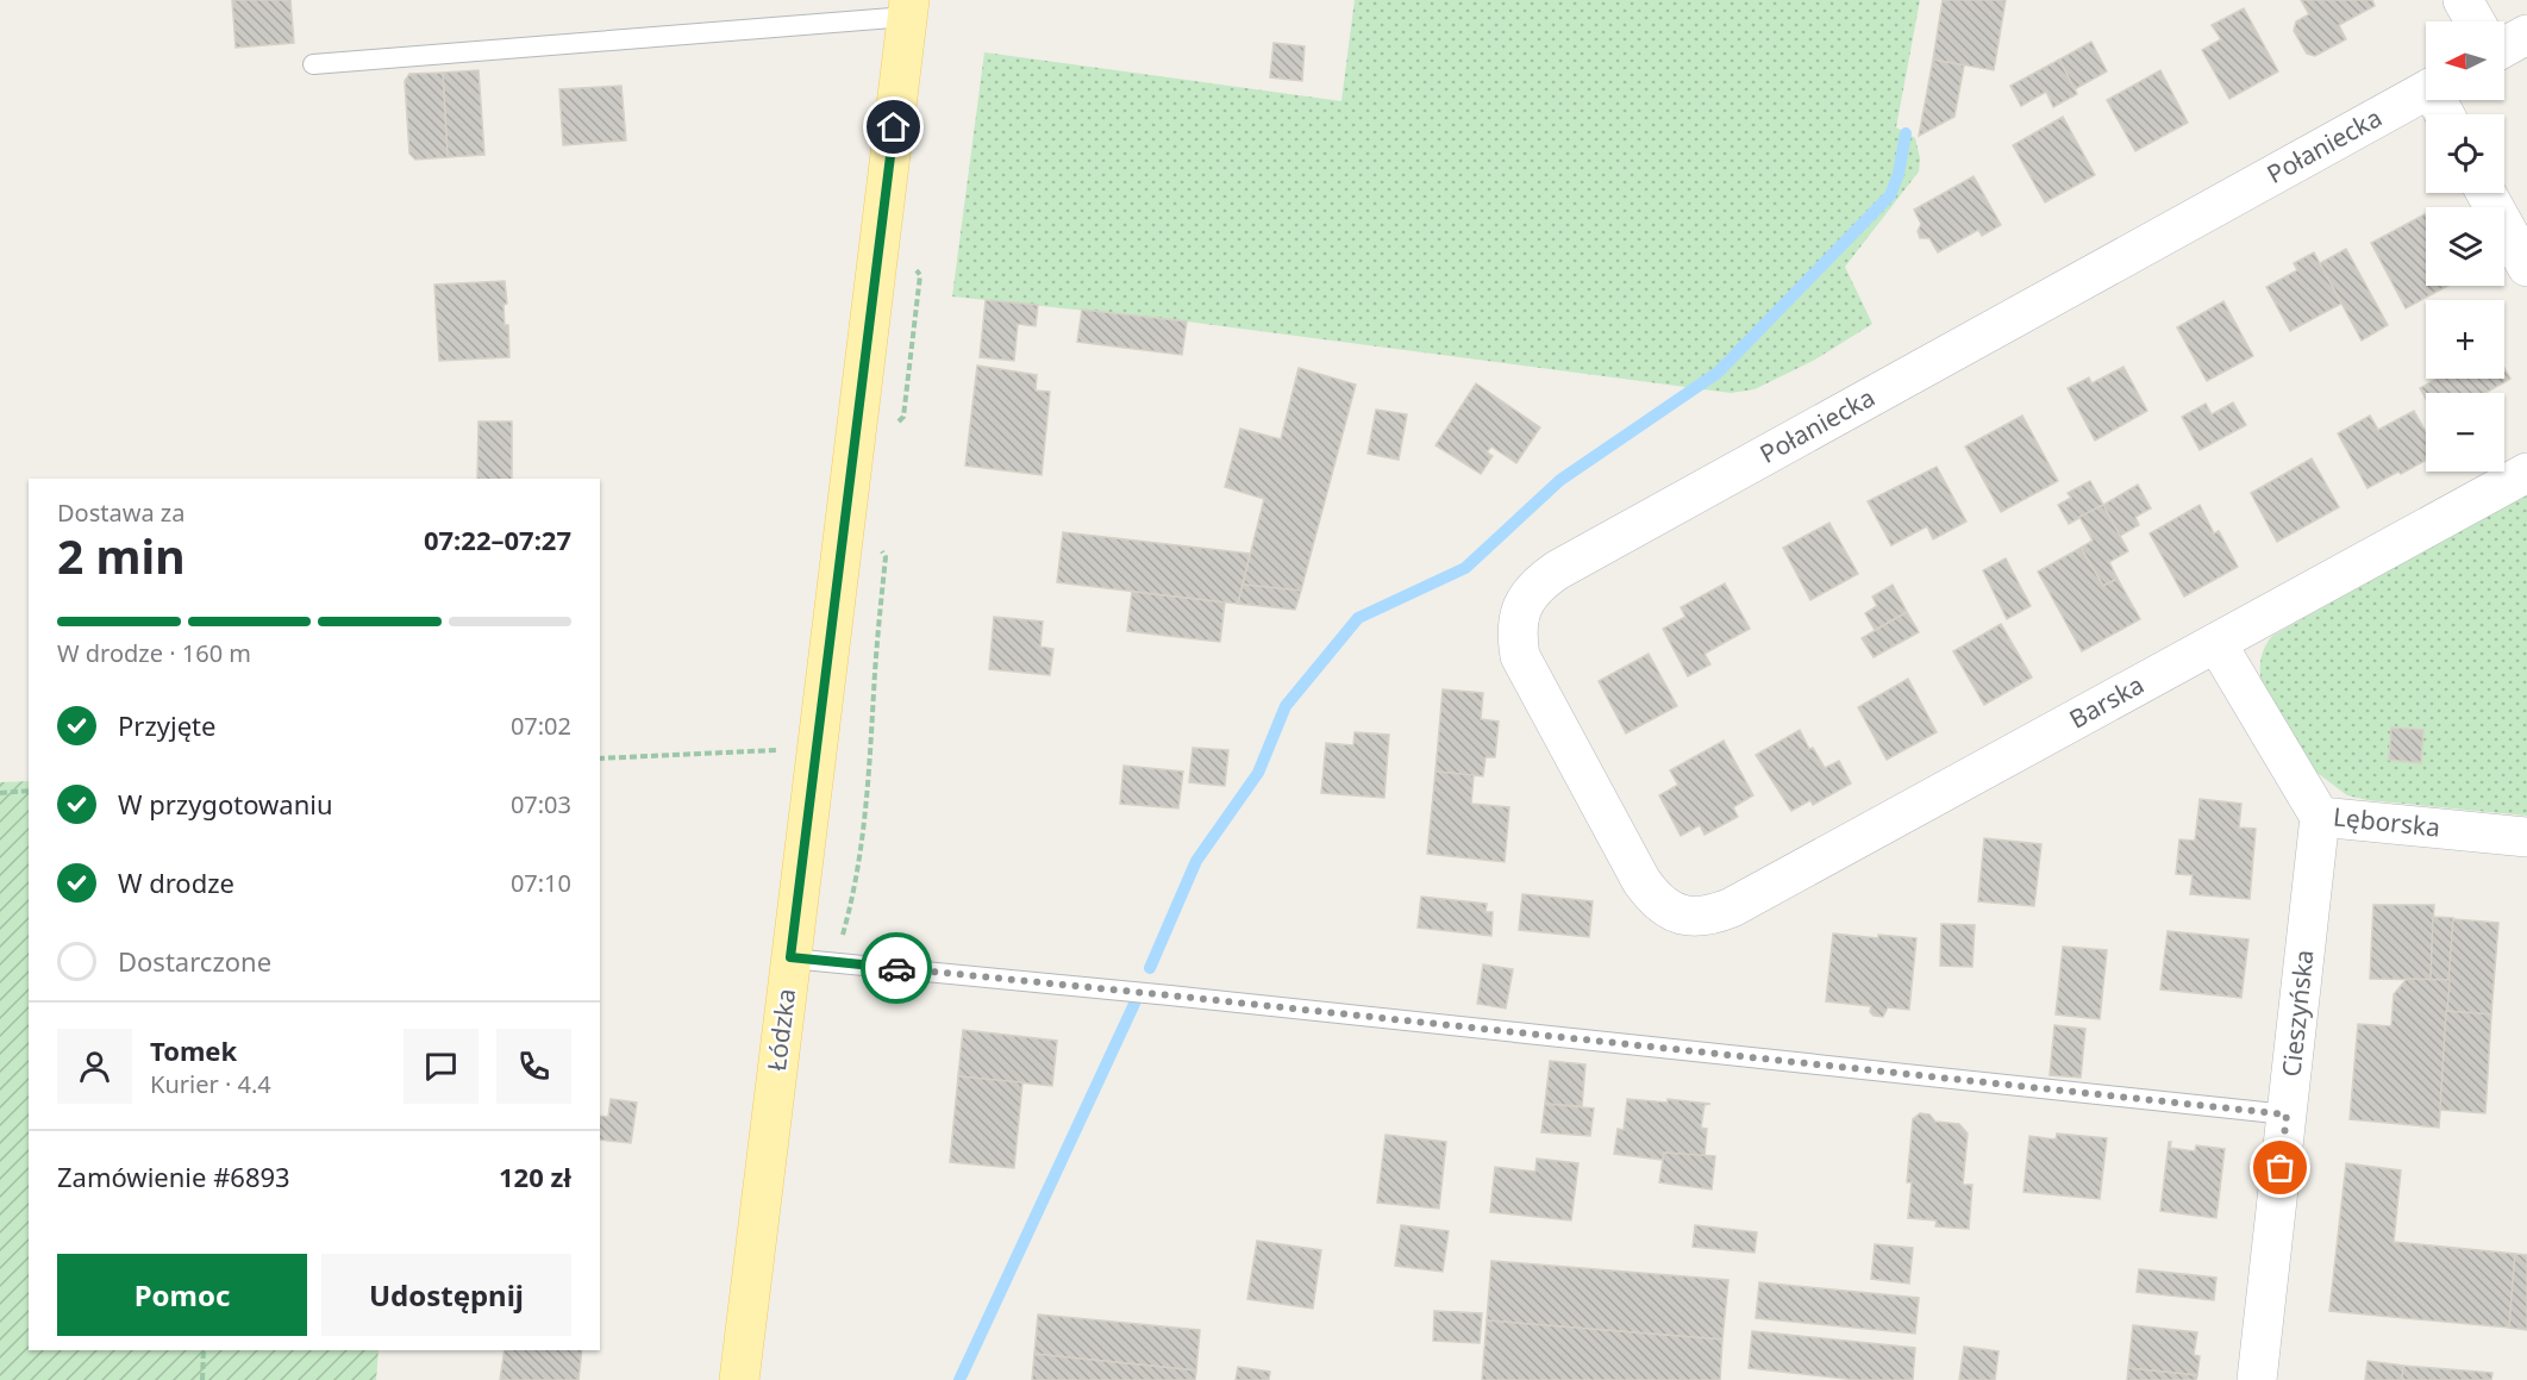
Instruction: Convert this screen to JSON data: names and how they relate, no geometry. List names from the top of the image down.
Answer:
{
  "streets": {
    "main road": ["Łódzka"],
    "street": [
      "Połaniecka",
      "Barska",
      "Lęborska",
      "Cieszyńska"
    ]
  },
  "crossings": [
    ["Połaniecka", "Barska"],
    ["Barska", "Lęborska"],
    ["Lęborska", "Cieszyńska"]
  ],
  "north": "left",
  "page": {
    "map_buttons": ["+", "−"],
    "heading": ["2 min", "Dostawa za", "07:22–07:27"],
    "panel": [
      "Tomek",
      "Kurier · 4.4",
      "Zamówienie #6893",
      "120 zł"
    ],
    "bar": "W drodze · 160 m",
    "list": [
      ["Przyjęte", "07:02"],
      ["W przygotowaniu", "07:03"],
      ["W drodze", "07:10"],
      "Dostarczone"
    ],
    "buttons": ["Pomoc", "Udostępnij"]
  }
}
